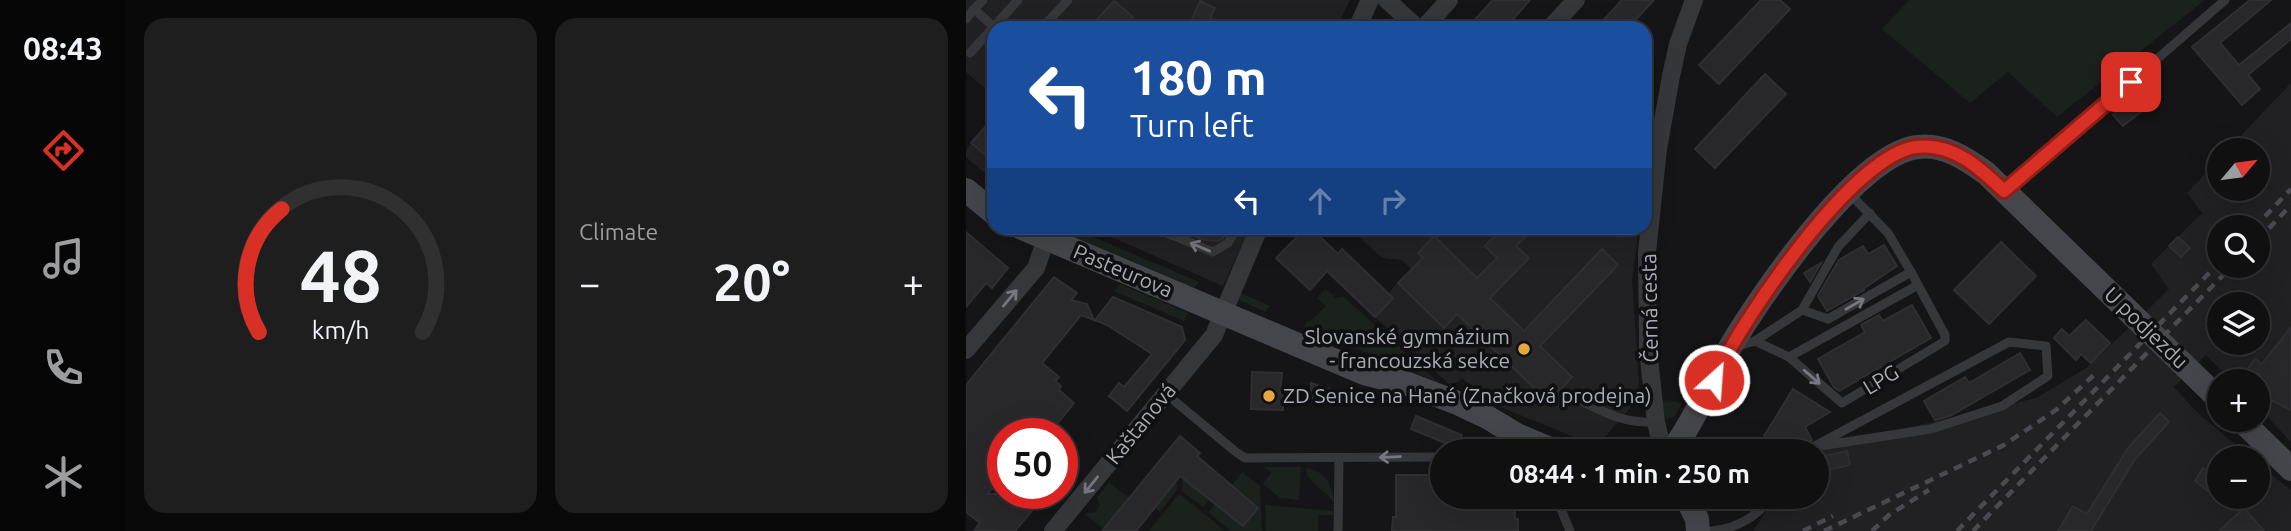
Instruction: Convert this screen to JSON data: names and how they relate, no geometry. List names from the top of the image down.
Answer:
{
  "streets": {
    "main road": ["Pasteurova", "U podjezdu"],
    "street": ["Černá cesta", "Kaštanová"],
    "lane": ["LPG"]
  },
  "crossings": [
    ["Pasteurova", "Kaštanová"]
  ],
  "one_way": ["Kaštanová"],
  "places": ["Slovanské gymnázium - francouzská sekce", "ZD Senice na Hané (Značková prodejna)"],
  "north": "top right",
  "page": {
    "tabs": "08:43",
    "tile": "Climate",
    "turn": ["180 m", "Turn left"],
    "map_buttons": ["+", "−"],
    "heat": ["−", "20°", "+"],
    "limit": "50",
    "trip": "08:44 · 1 min · 250 m",
    "gauge": ["48", "km/h"]
  }
}
